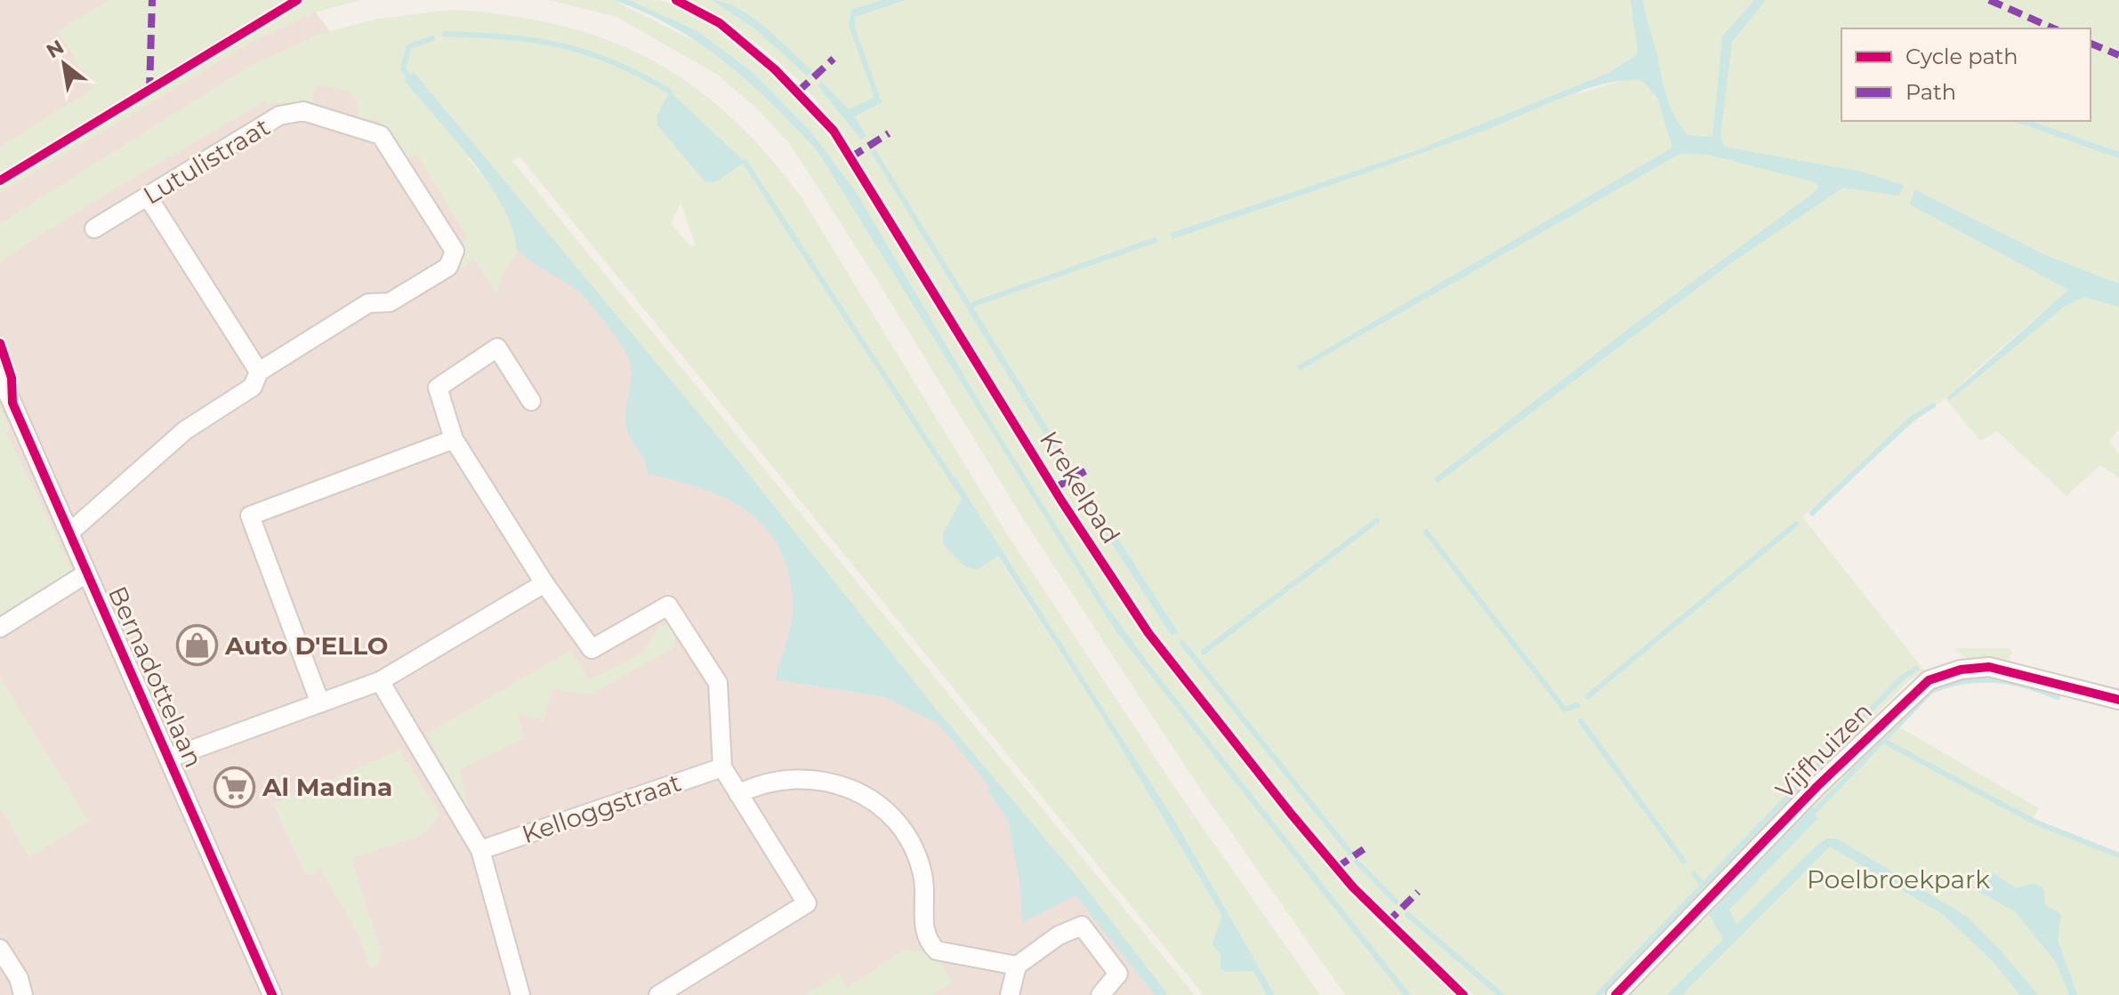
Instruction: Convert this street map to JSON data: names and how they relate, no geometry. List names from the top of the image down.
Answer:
{
  "streets": {
    "street": [
      "Lutulistraat",
      "Bernadottelaan",
      "Vijfhuizen",
      "Kelloggstraat"
    ],
    "cycle path": ["Krekelpad"]
  },
  "parks": ["Poelbroekpark"],
  "places": {
    "shop": ["Auto D'ELLO"],
    "supermarket": ["Al Madina"]
  },
  "legend": ["Cycle path", "Path"],
  "north": "top left"
}
